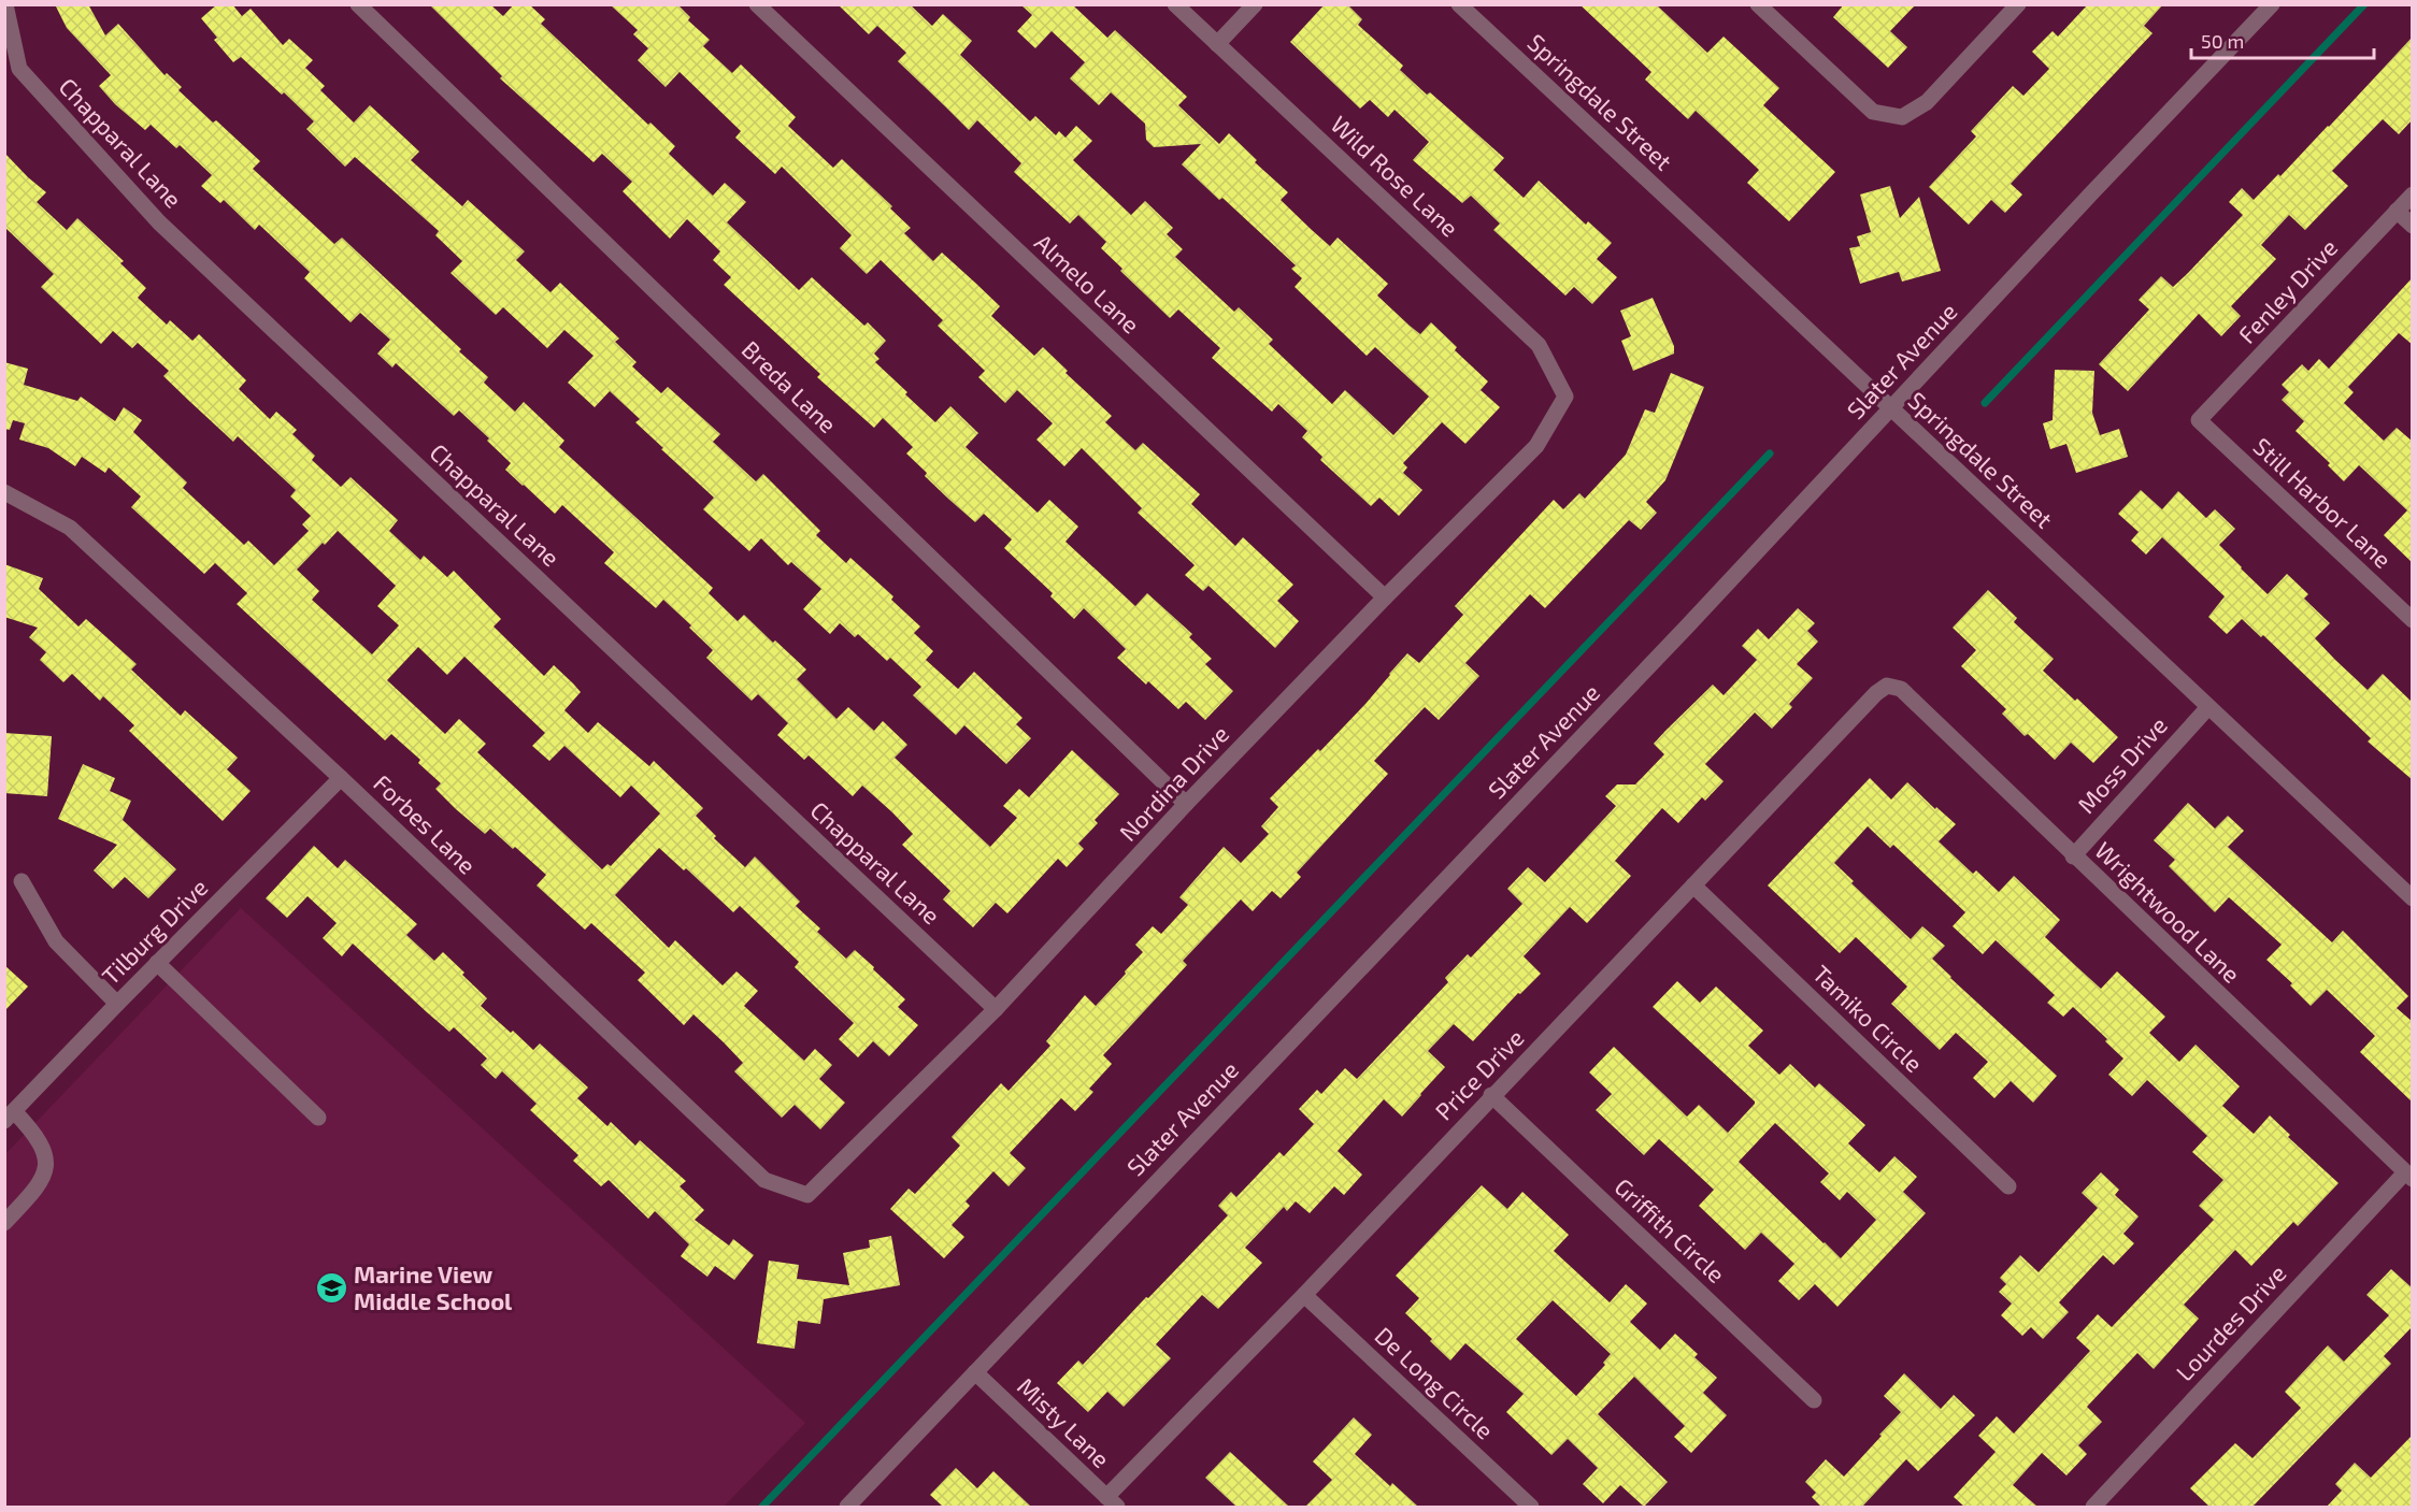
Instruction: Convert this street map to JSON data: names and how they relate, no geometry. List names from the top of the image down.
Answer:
{
  "streets": {
    "street": [
      "Springdale Street",
      "Chapparal Lane",
      "Wild Rose Lane",
      "Almelo Lane",
      "Fenley Drive",
      "Slater Avenue",
      "Breda Lane",
      "Still Harbor Lane",
      "Moss Drive",
      "Nordina Drive",
      "Forbes Lane",
      "Wrightwood Lane",
      "Tilburg Drive",
      "Tamiko Circle",
      "Price Drive",
      "Griffith Circle",
      "Lourdes Drive",
      "De Long Circle",
      "Misty Lane"
    ]
  },
  "crossings": [
    ["Springdale Street", "Slater Avenue"],
    ["Springdale Street", "Moss Drive"],
    ["Chapparal Lane", "Nordina Drive"],
    ["Wild Rose Lane", "Nordina Drive"],
    ["Almelo Lane", "Nordina Drive"],
    ["Fenley Drive", "Still Harbor Lane"],
    ["Slater Avenue", "Misty Lane"],
    ["Breda Lane", "Nordina Drive"],
    ["Moss Drive", "Wrightwood Lane"],
    ["Nordina Drive", "Forbes Lane"],
    ["Forbes Lane", "Tilburg Drive"],
    ["Wrightwood Lane", "Price Drive"],
    ["Wrightwood Lane", "Lourdes Drive"],
    ["Tamiko Circle", "Price Drive"],
    ["Price Drive", "Griffith Circle"],
    ["Price Drive", "De Long Circle"],
    ["Price Drive", "Misty Lane"]
  ],
  "places": {
    "school or university": ["Marine View Middle School"]
  },
  "scale_bar": "50 m"
}
